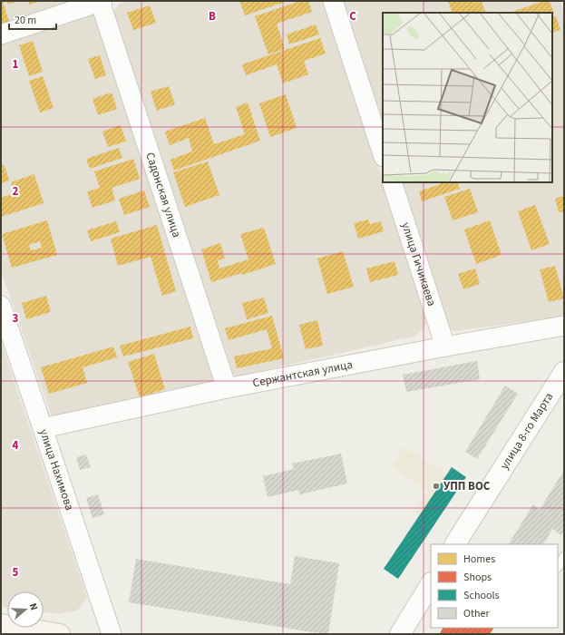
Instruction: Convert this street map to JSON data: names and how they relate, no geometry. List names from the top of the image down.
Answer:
{
  "streets": {
    "street": [
      "Садонская улица",
      "улица Гичикаева",
      "Сержантская улица",
      "улица 8-го Марта",
      "улица Нахимова"
    ]
  },
  "crossings": [
    ["Садонская улица", "Сержантская улица"],
    ["улица Гичикаева", "Сержантская улица"],
    ["Сержантская улица", "улица Нахимова"]
  ],
  "places": ["УПП ВОС"],
  "legend": [
    "Homes",
    "Shops",
    "Schools",
    "Other"
  ],
  "scale_bar": "20 m",
  "north": "right",
  "grid": {
    "columns": ["B", "C"],
    "rows": [
      "1",
      "2",
      "3",
      "4",
      "5"
    ]
  }
}
